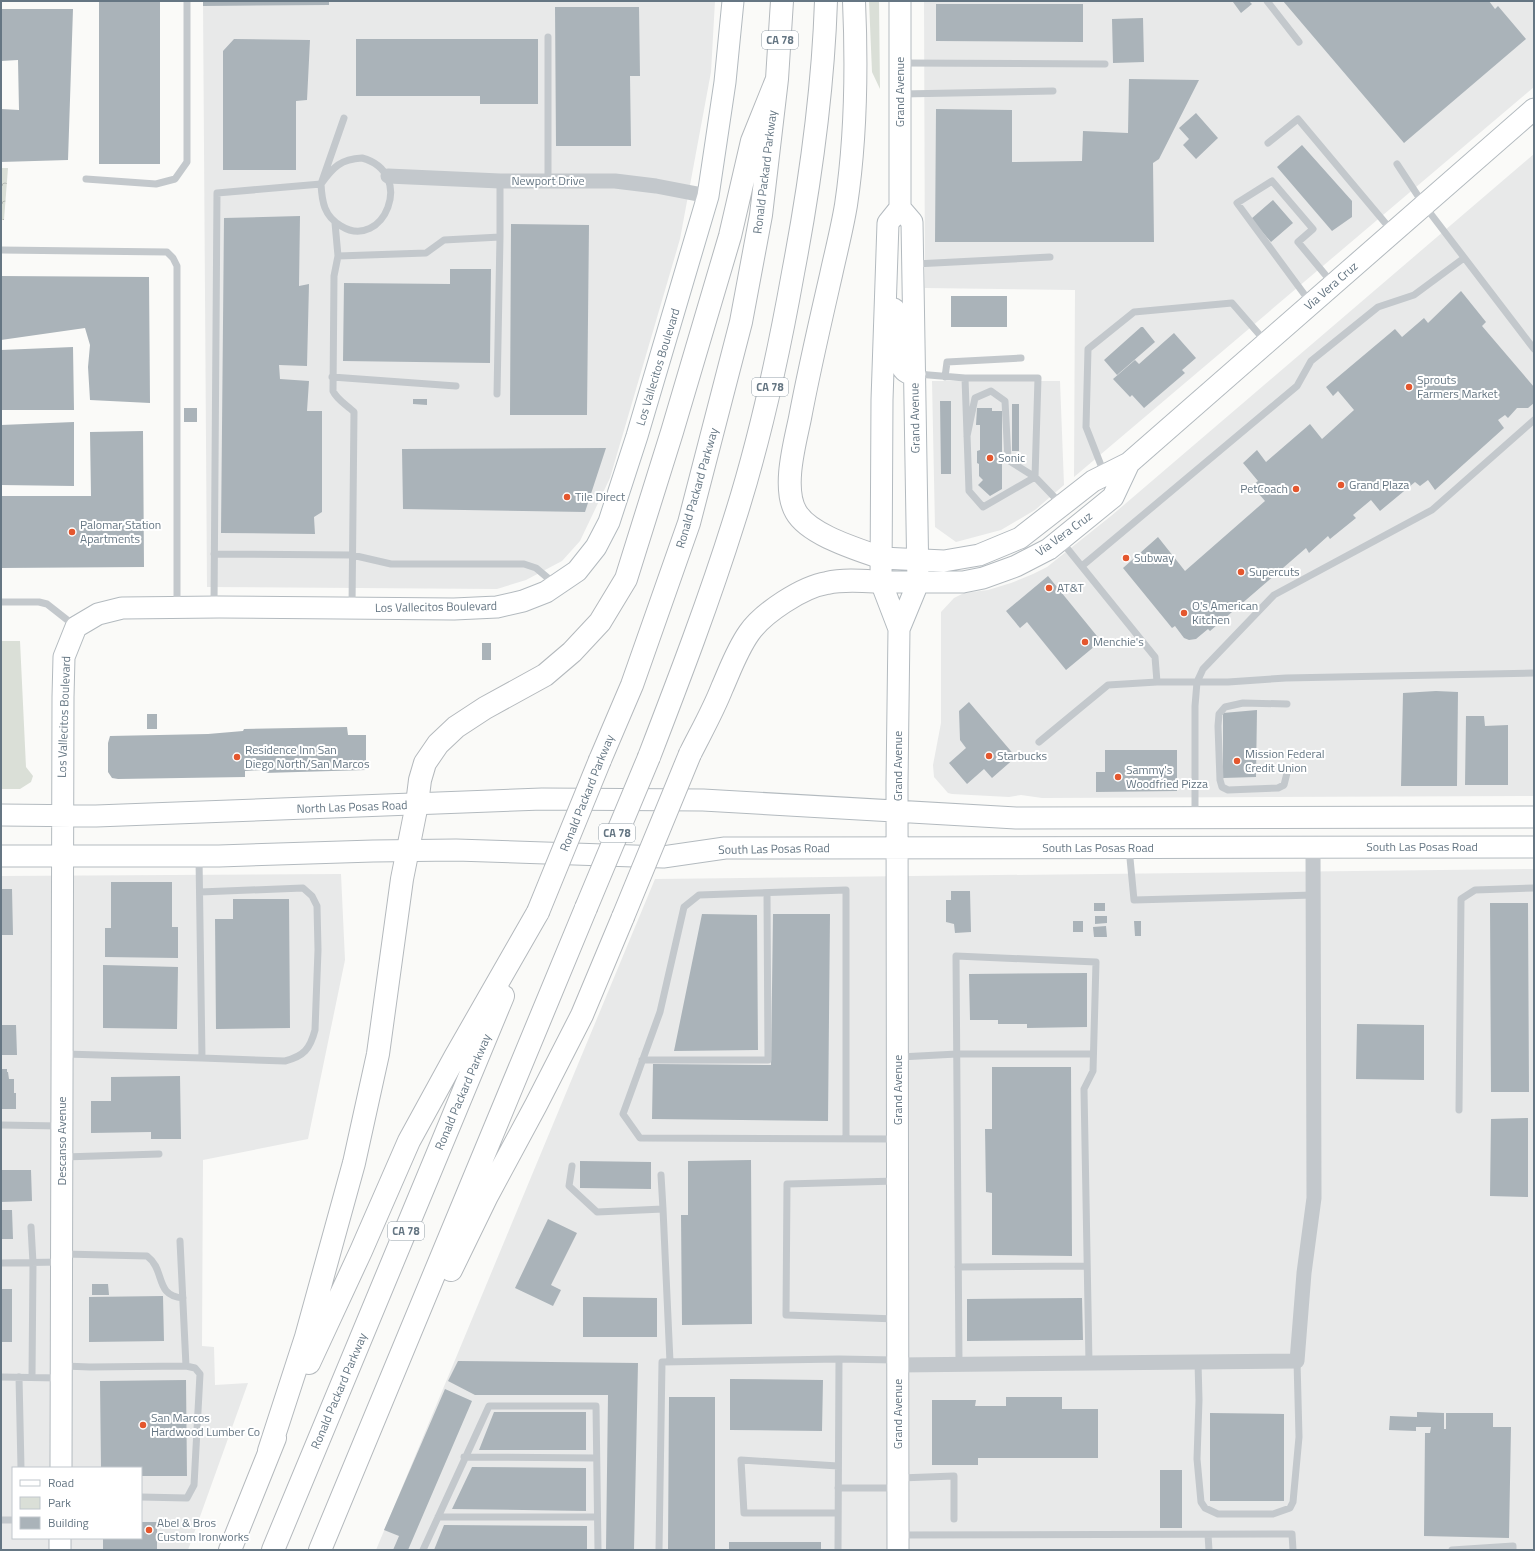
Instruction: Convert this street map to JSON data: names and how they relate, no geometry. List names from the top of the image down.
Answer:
{
  "streets": {
    "highway": ["CA 78", "Ronald Packard Parkway"],
    "main road": [
      "Grand Avenue",
      "Via Vera Cruz",
      "Los Vallecitos Boulevard",
      "North Las Posas Road",
      "South Las Posas Road",
      "Descanso Avenue"
    ],
    "street": ["Newport Drive"]
  },
  "crossings": [
    ["Grand Avenue", "Via Vera Cruz"],
    ["Grand Avenue", "North Las Posas Road"],
    ["Grand Avenue", "South Las Posas Road"],
    ["Newport Drive", "Los Vallecitos Boulevard"],
    ["Los Vallecitos Boulevard", "North Las Posas Road"],
    ["Los Vallecitos Boulevard", "Descanso Avenue"],
    ["North Las Posas Road", "Descanso Avenue"]
  ],
  "places": [
    "Sprouts Farmers Market",
    "Sonic",
    "Grand Plaza",
    "PetCoach",
    "Tile Direct",
    "Palomar Station Apartments",
    "Subway",
    "Supercuts",
    "AT&T",
    "O's American Kitchen",
    "Menchie's",
    "Starbucks",
    "Residence Inn San Diego North/San Marcos",
    "Mission Federal Credit Union",
    "Sammy's Woodfried Pizza",
    "San Marcos Hardwood Lumber Co",
    "Abel & Bros Custom Ironworks"
  ],
  "legend": ["Road", "Park", "Building"]
}
